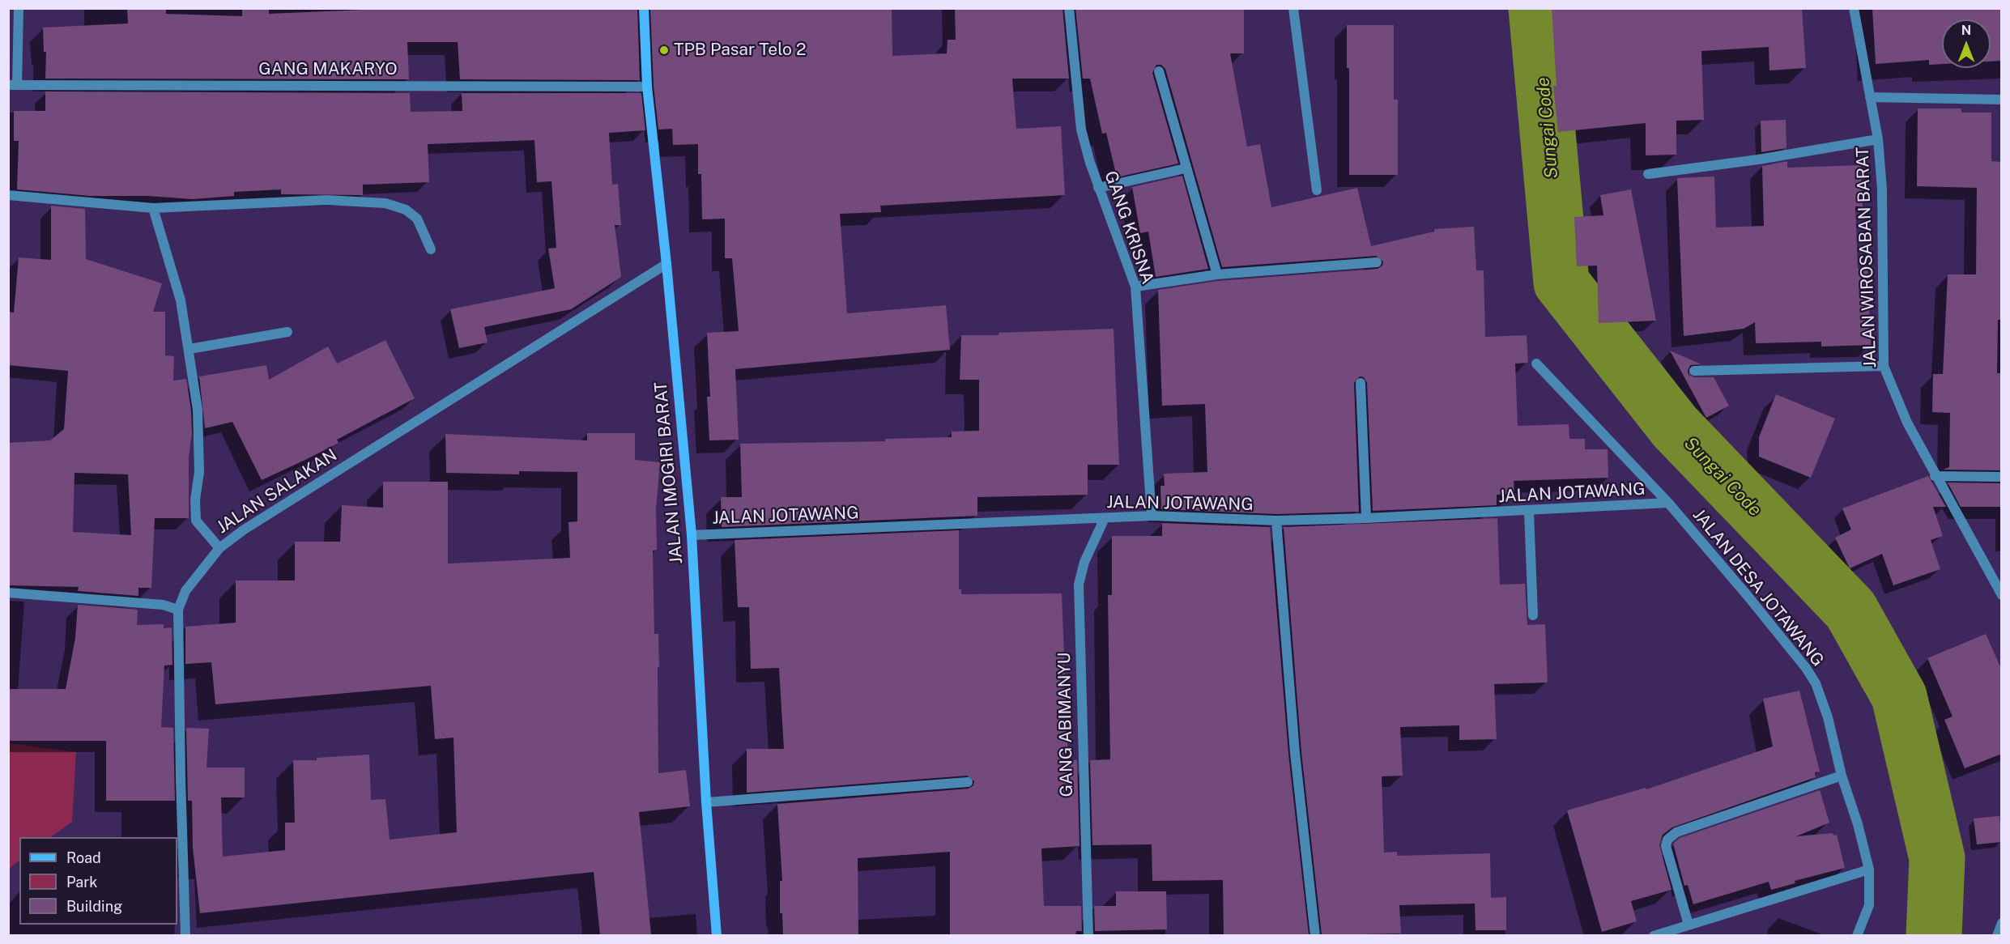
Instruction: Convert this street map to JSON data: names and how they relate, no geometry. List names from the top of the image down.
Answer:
{
  "streets": {
    "main road": ["JALAN IMOGIRI BARAT"],
    "street": [
      "GANG MAKARYO",
      "GANG KRISNA",
      "JALAN WIROSABAN BARAT",
      "JALAN SALAKAN",
      "JALAN JOTAWANG",
      "JALAN DESA JOTAWANG",
      "GANG ABIMANYU"
    ]
  },
  "crossings": [
    ["GANG MAKARYO", "JALAN IMOGIRI BARAT"],
    ["GANG KRISNA", "JALAN JOTAWANG"],
    ["JALAN IMOGIRI BARAT", "JALAN SALAKAN"],
    ["JALAN IMOGIRI BARAT", "JALAN JOTAWANG"],
    ["JALAN JOTAWANG", "JALAN DESA JOTAWANG"],
    ["JALAN JOTAWANG", "GANG ABIMANYU"]
  ],
  "water": ["Sungai Code"],
  "places": ["TPB Pasar Telo 2"],
  "legend": ["Road", "Park", "Building"],
  "north": "top"
}
